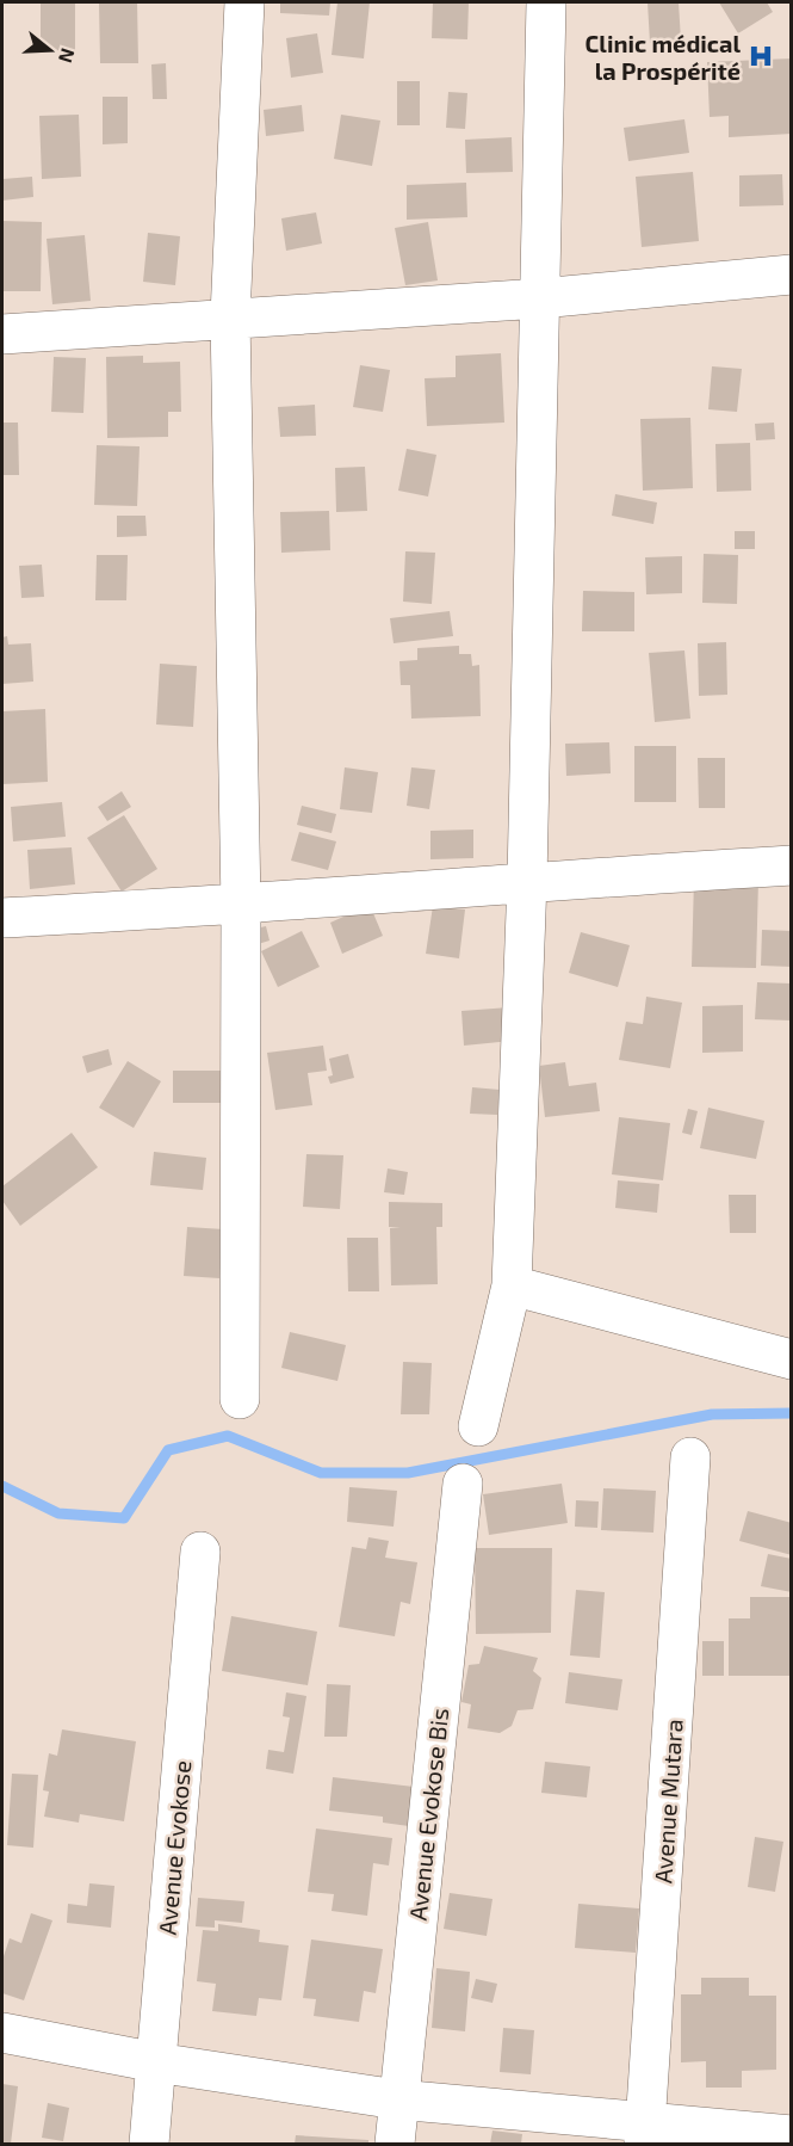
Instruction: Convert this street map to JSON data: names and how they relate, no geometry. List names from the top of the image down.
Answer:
{
  "streets": {
    "street": ["Avenue Mutara", "Avenue Evokose Bis", "Avenue Evokose"]
  },
  "places": {
    "hospital": ["Clinic médical la Prospérité"]
  },
  "north": "right"
}
